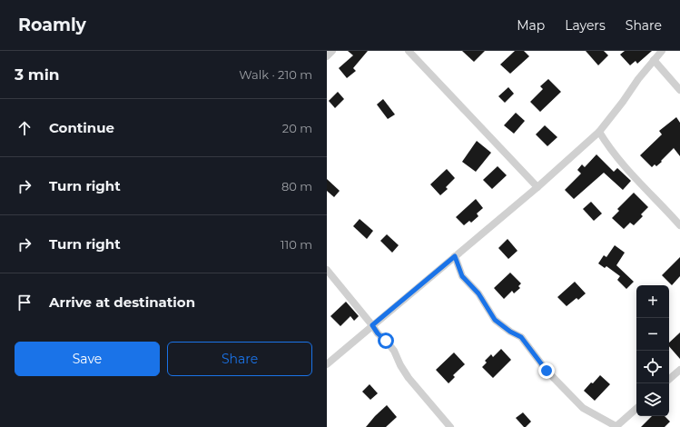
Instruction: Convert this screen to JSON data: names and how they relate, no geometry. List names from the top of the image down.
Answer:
{
  "page": {
    "header": "Roamly",
    "nav": ["Map", "Layers", "Share"],
    "heading": ["3 min", "Walk · 210 m"],
    "list": [
      ["Continue", "20 m"],
      ["Turn right", "80 m"],
      ["Turn right", "110 m"],
      "Arrive at destination"
    ],
    "map_buttons": ["+", "−"],
    "buttons": ["Save", "Share"]
  }
}
